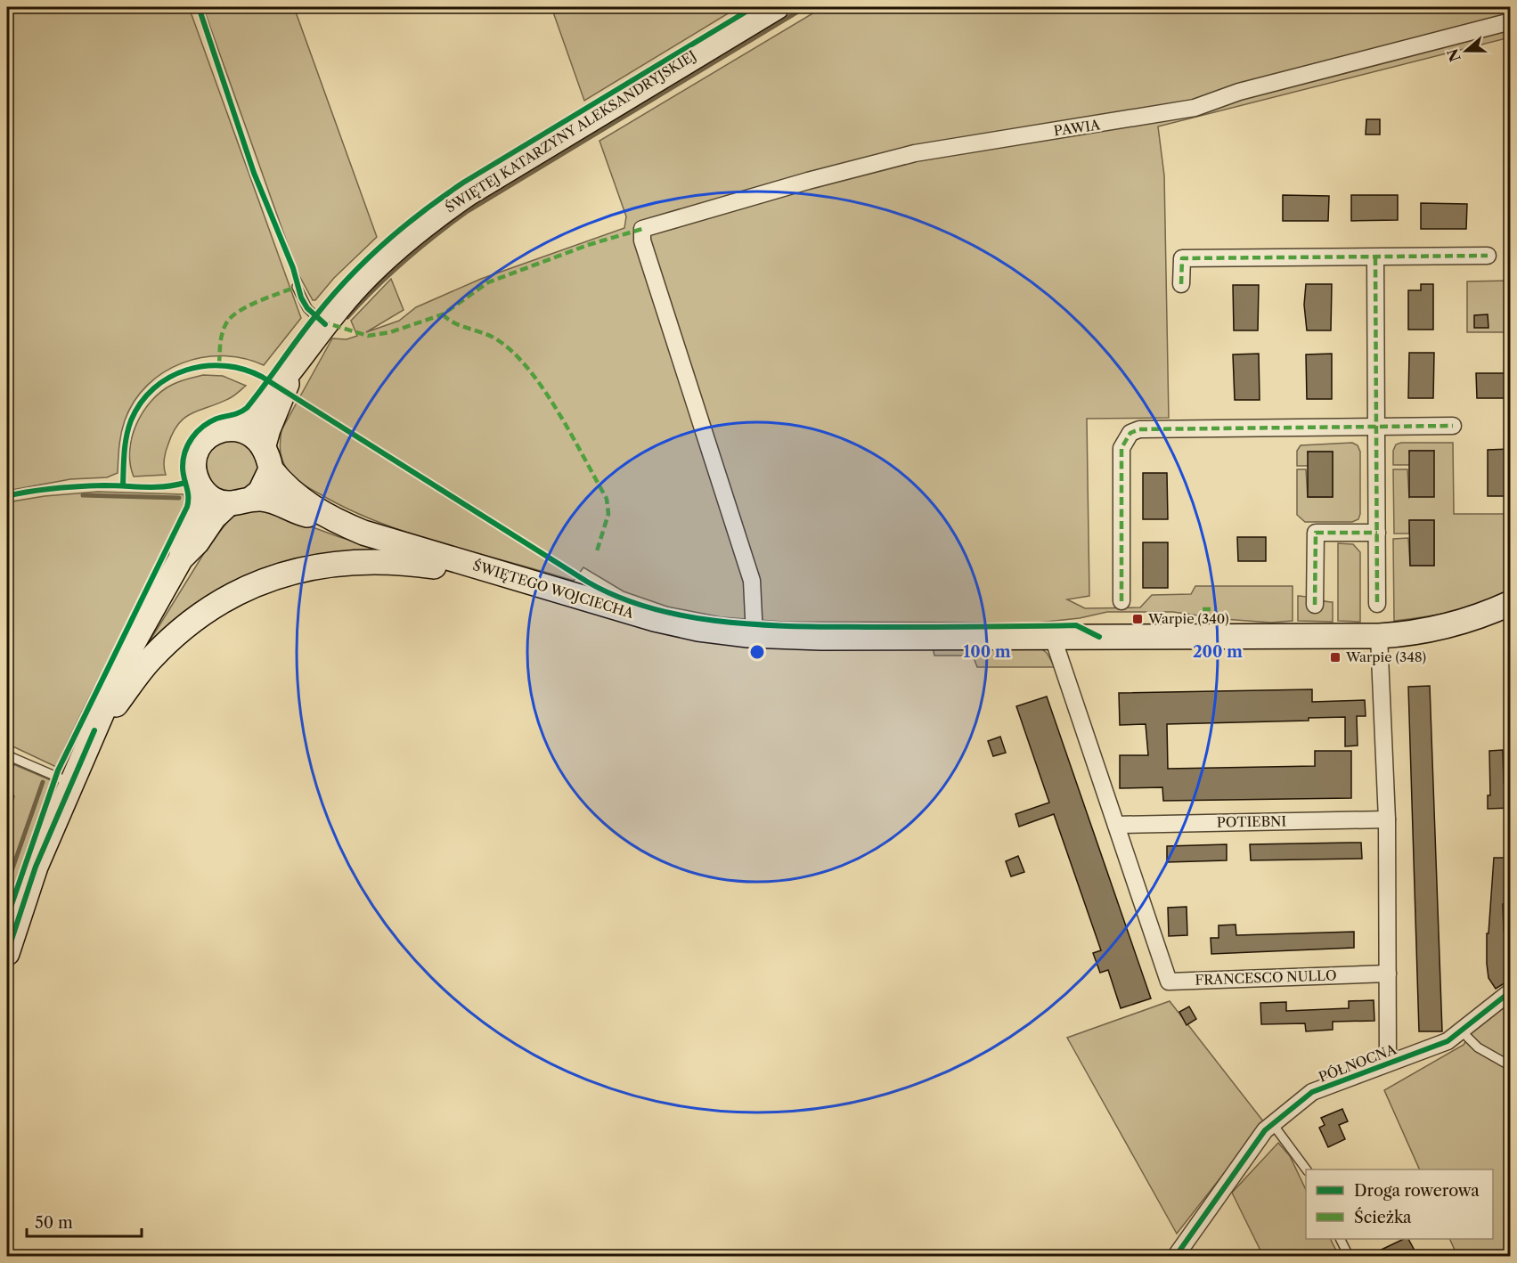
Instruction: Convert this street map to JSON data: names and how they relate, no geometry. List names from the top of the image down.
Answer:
{
  "streets": {
    "street": [
      "PAWIA",
      "ŚWIĘTEJ KATARZYNY ALEKSANDRYJSKIEJ",
      "ŚWIĘTEGO WOJCIECHA",
      "POTIEBNI",
      "FRANCESCO NULLO",
      "PÓŁNOCNA"
    ]
  },
  "crossings": [
    ["PAWIA", "ŚWIĘTEGO WOJCIECHA"],
    ["ŚWIĘTEJ KATARZYNY ALEKSANDRYJSKIEJ", "ŚWIĘTEGO WOJCIECHA"],
    ["ŚWIĘTEGO WOJCIECHA", "FRANCESCO NULLO"],
    ["POTIEBNI", "FRANCESCO NULLO"]
  ],
  "places": {
    "transit": ["Warpie (340)", "Warpie (348)"]
  },
  "legend": ["Droga rowerowa", "Ścieżka"],
  "scale_bar": "50 m",
  "north": "left",
  "rings": ["100 m", "200 m"]
}
